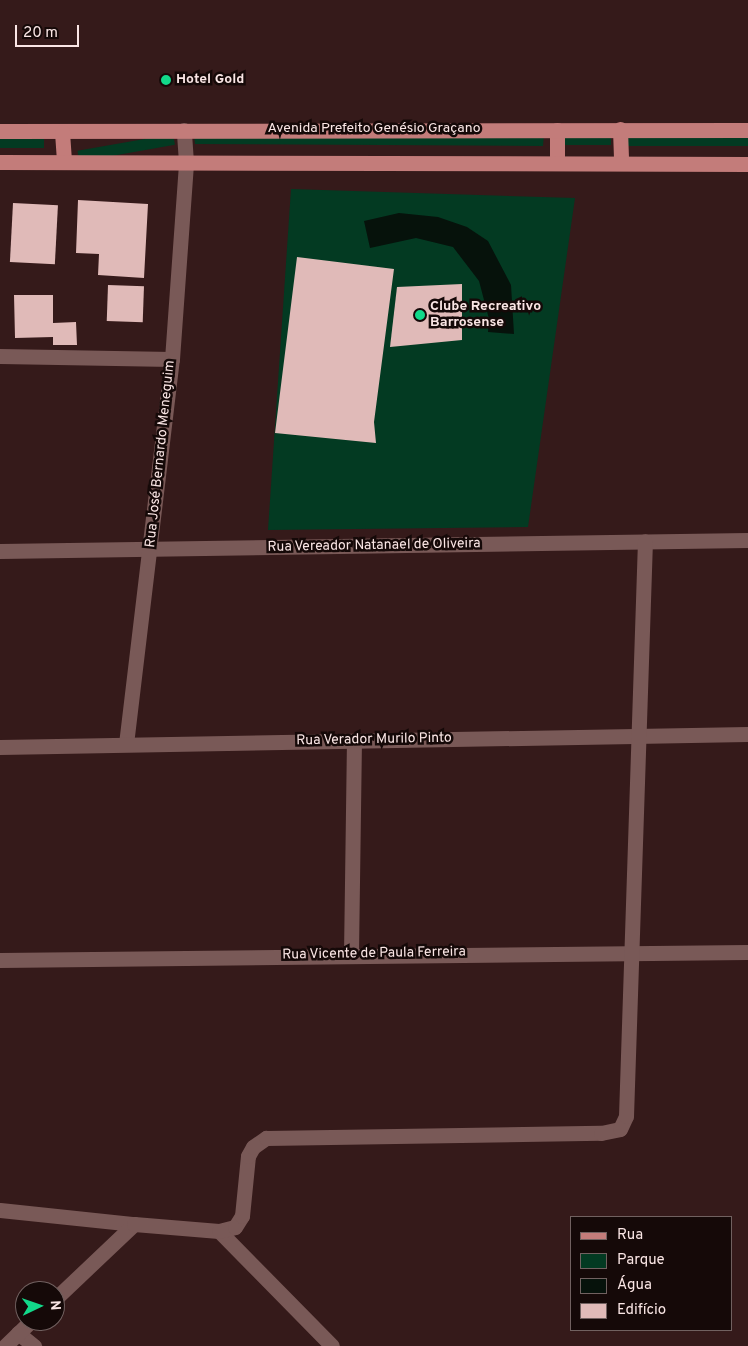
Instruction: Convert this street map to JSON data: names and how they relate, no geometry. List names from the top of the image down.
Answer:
{
  "streets": {
    "main road": ["Avenida Prefeito Genésio Graçano"],
    "street": [
      "Rua José Bernardo Meneguim",
      "Rua Vereador Natanael de Oliveira",
      "Rua Verador Murilo Pinto",
      "Rua Vicente de Paula Ferreira"
    ]
  },
  "crossings": [
    ["Avenida Prefeito Genésio Graçano", "Rua José Bernardo Meneguim"],
    ["Rua José Bernardo Meneguim", "Rua Vereador Natanael de Oliveira"],
    ["Rua José Bernardo Meneguim", "Rua Verador Murilo Pinto"]
  ],
  "places": ["Hotel Gold", "Clube Recreativo Barrosense"],
  "legend": [
    "Rua",
    "Parque",
    "Água",
    "Edifício"
  ],
  "scale_bar": "20 m",
  "north": "right"
}
